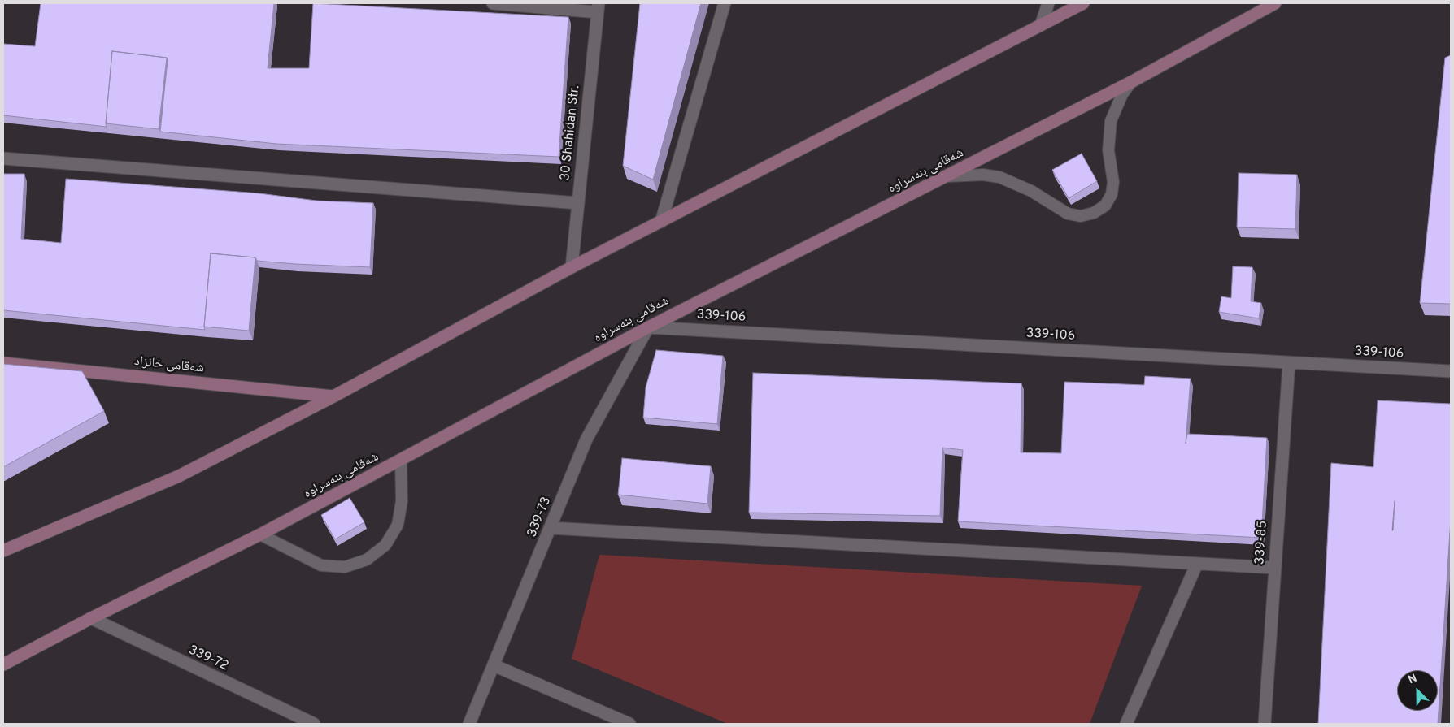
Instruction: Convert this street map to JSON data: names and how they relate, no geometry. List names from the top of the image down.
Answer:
{
  "streets": {
    "main road": ["شەقامی بنەسراوە", "شەقامی خانزاد"],
    "street": [
      "30 Shahidan Str.",
      "339-106",
      "339-73",
      "339-85",
      "339-72"
    ]
  },
  "crossings": [
    ["شەقامی بنەسراوە", "339-106"],
    ["شەقامی بنەسراوە", "339-73"],
    ["شەقامی بنەسراوە", "339-72"],
    ["339-106", "339-73"],
    ["339-106", "339-85"]
  ],
  "north": "top left"
}
